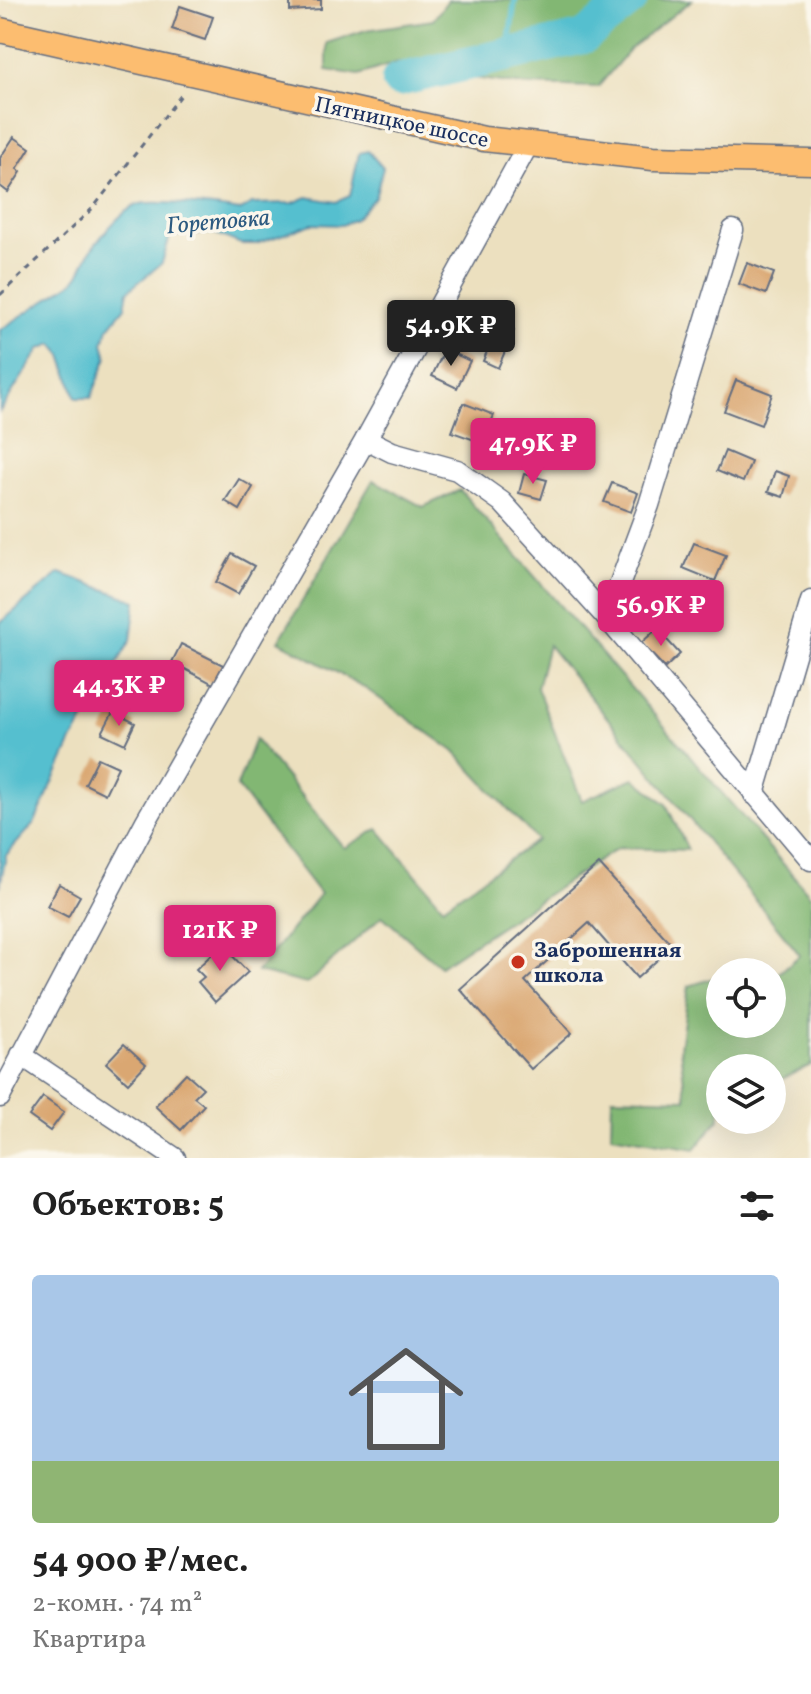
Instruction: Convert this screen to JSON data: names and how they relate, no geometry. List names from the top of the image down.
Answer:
{
  "streets": {
    "main road": ["Пятницкое шоссе"]
  },
  "water": ["Горетовка"],
  "places": ["Заброшенная школа"],
  "page": {
    "price": [
      "54.9K ₽",
      "47.9K ₽",
      "56.9K ₽",
      "44.3K ₽",
      "121K ₽"
    ],
    "heading": "Объектов: 5",
    "list": [
      {
        "name": "54 900 ₽/мес.",
        "note": "2-комн. · 74 m² · Квартира"
      }
    ]
  }
}
